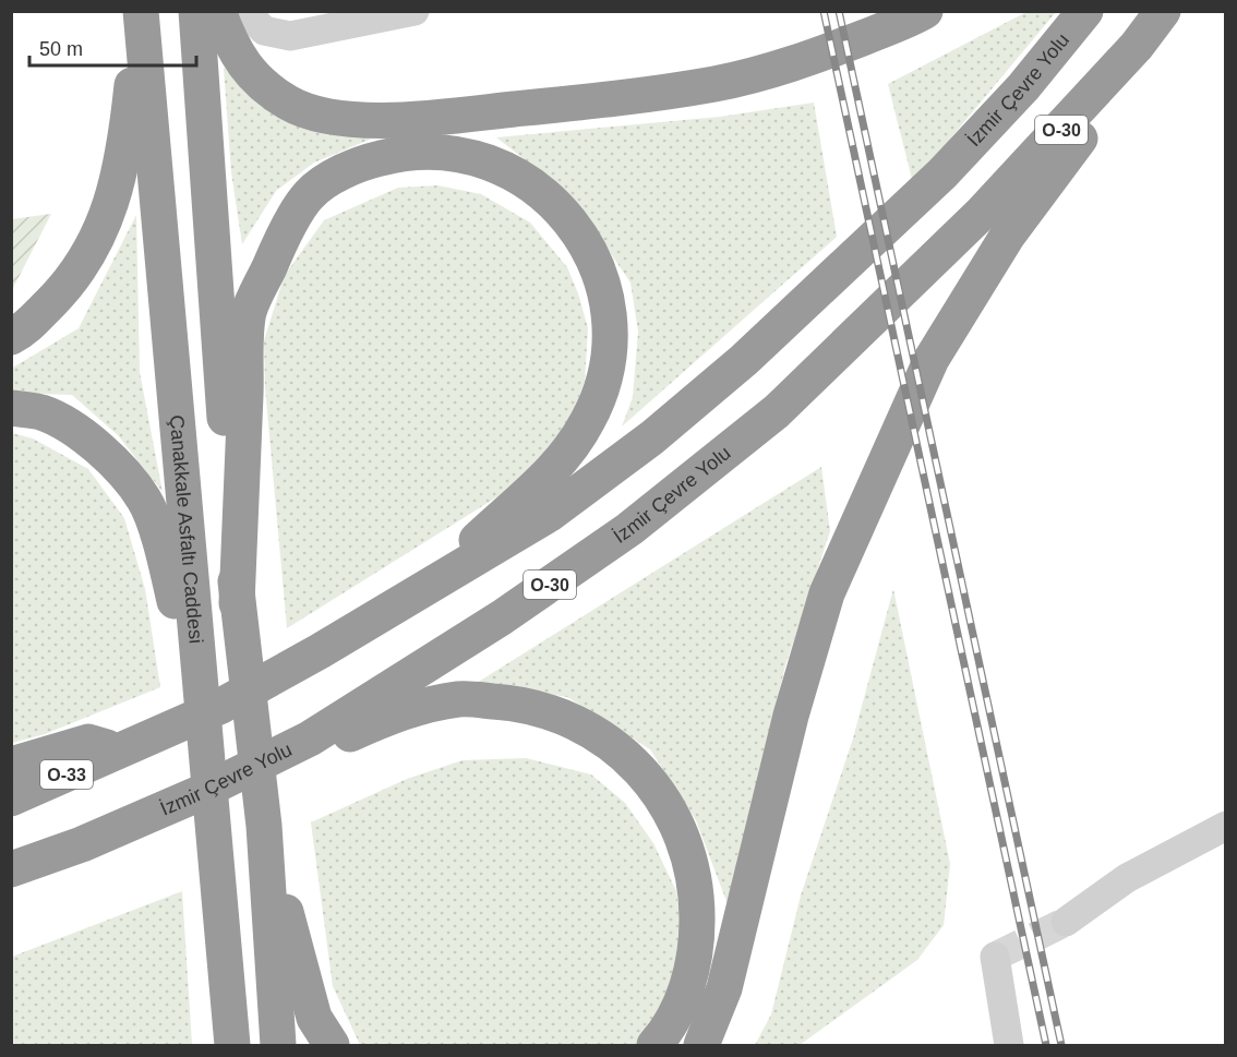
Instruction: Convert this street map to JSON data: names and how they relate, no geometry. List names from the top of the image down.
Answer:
{
  "streets": {
    "highway": [
      "İzmir Çevre Yolu",
      "O-30",
      "Çanakkale Asfaltı Caddesi",
      "O-33"
    ]
  },
  "crossings": [
    ["İzmir Çevre Yolu", "O-33"]
  ],
  "scale_bar": "50 m"
}
